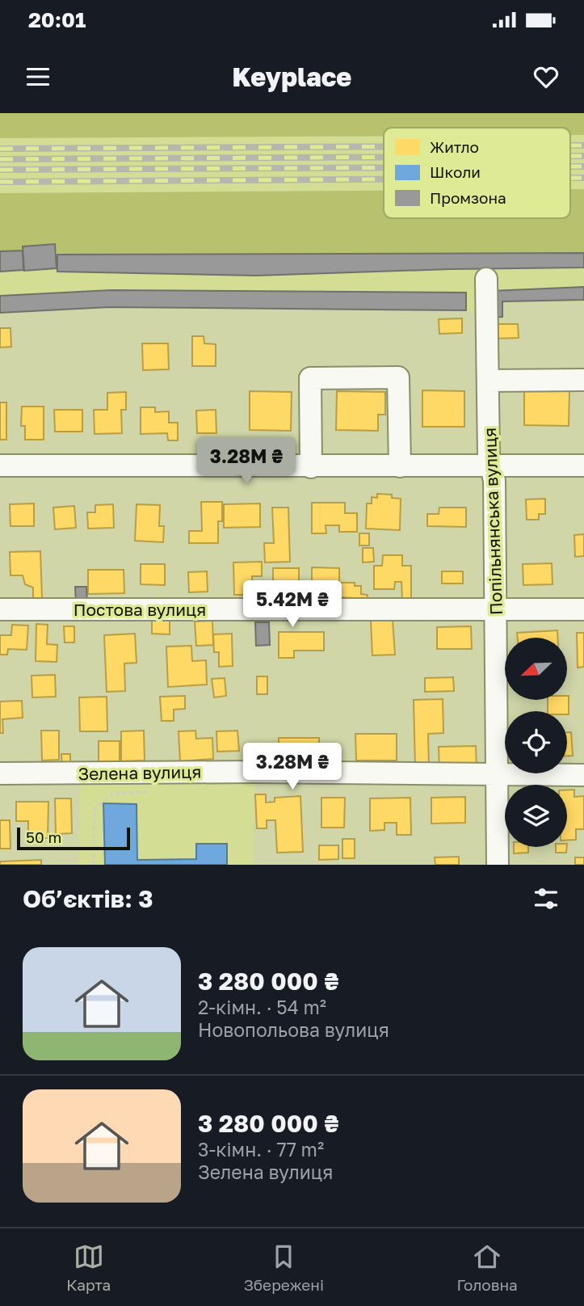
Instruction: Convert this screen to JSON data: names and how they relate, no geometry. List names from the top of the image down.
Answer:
{
  "streets": {
    "street": ["Попільнянська вулиця", "Постова вулиця", "Зелена вулиця"]
  },
  "crossings": [
    ["Попільнянська вулиця", "Постова вулиця"],
    ["Попільнянська вулиця", "Зелена вулиця"]
  ],
  "legend": ["Житло", "Школи", "Промзона"],
  "scale_bar": "50 m",
  "north": "bottom left",
  "page": {
    "status": "20:01",
    "header": "Keyplace",
    "price": ["3.28M ₴", "5.42M ₴", "3.28M ₴"],
    "scale": "50 m",
    "heading": "Об’єктів: 3",
    "list": [
      {
        "name": "3 280 000 ₴",
        "note": "2-кімн. · 54 m² · Новопольова вулиця"
      },
      {
        "name": "3 280 000 ₴",
        "note": "3-кімн. · 77 m² · Зелена вулиця"
      }
    ],
    "tabs": ["Карта", "Збережені", "Головна"]
  }
}
